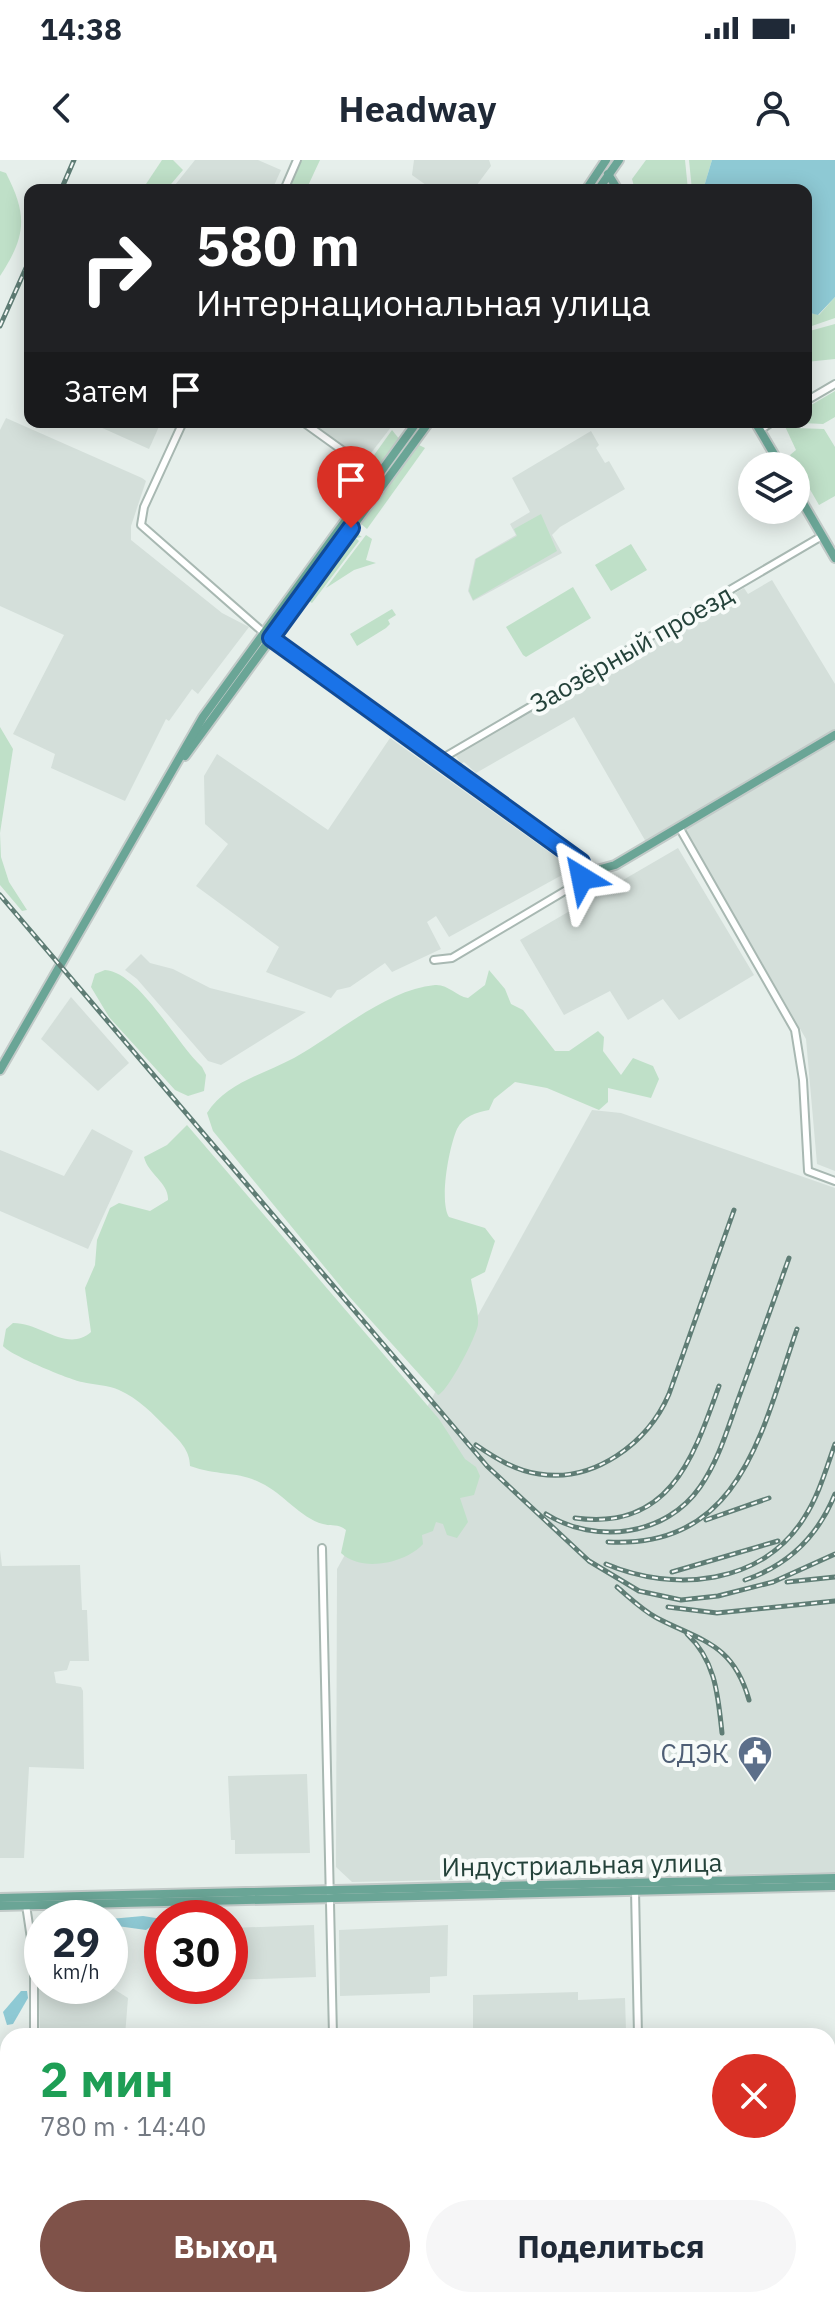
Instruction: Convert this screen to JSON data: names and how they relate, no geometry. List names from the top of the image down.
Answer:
{
  "streets": {
    "main road": ["Индустриальная улица"],
    "street": ["Заозёрный проезд"]
  },
  "places": {
    "public building": ["СДЭК"]
  },
  "page": {
    "status": "14:38",
    "header": "Headway",
    "turn": ["580 m", "Интернациональная улица"],
    "then": "Затем",
    "speed": "29 km/h",
    "limit": "30",
    "heading": ["2 мин", "780 m · 14:40"],
    "buttons": ["Выход", "Поделиться"]
  }
}
